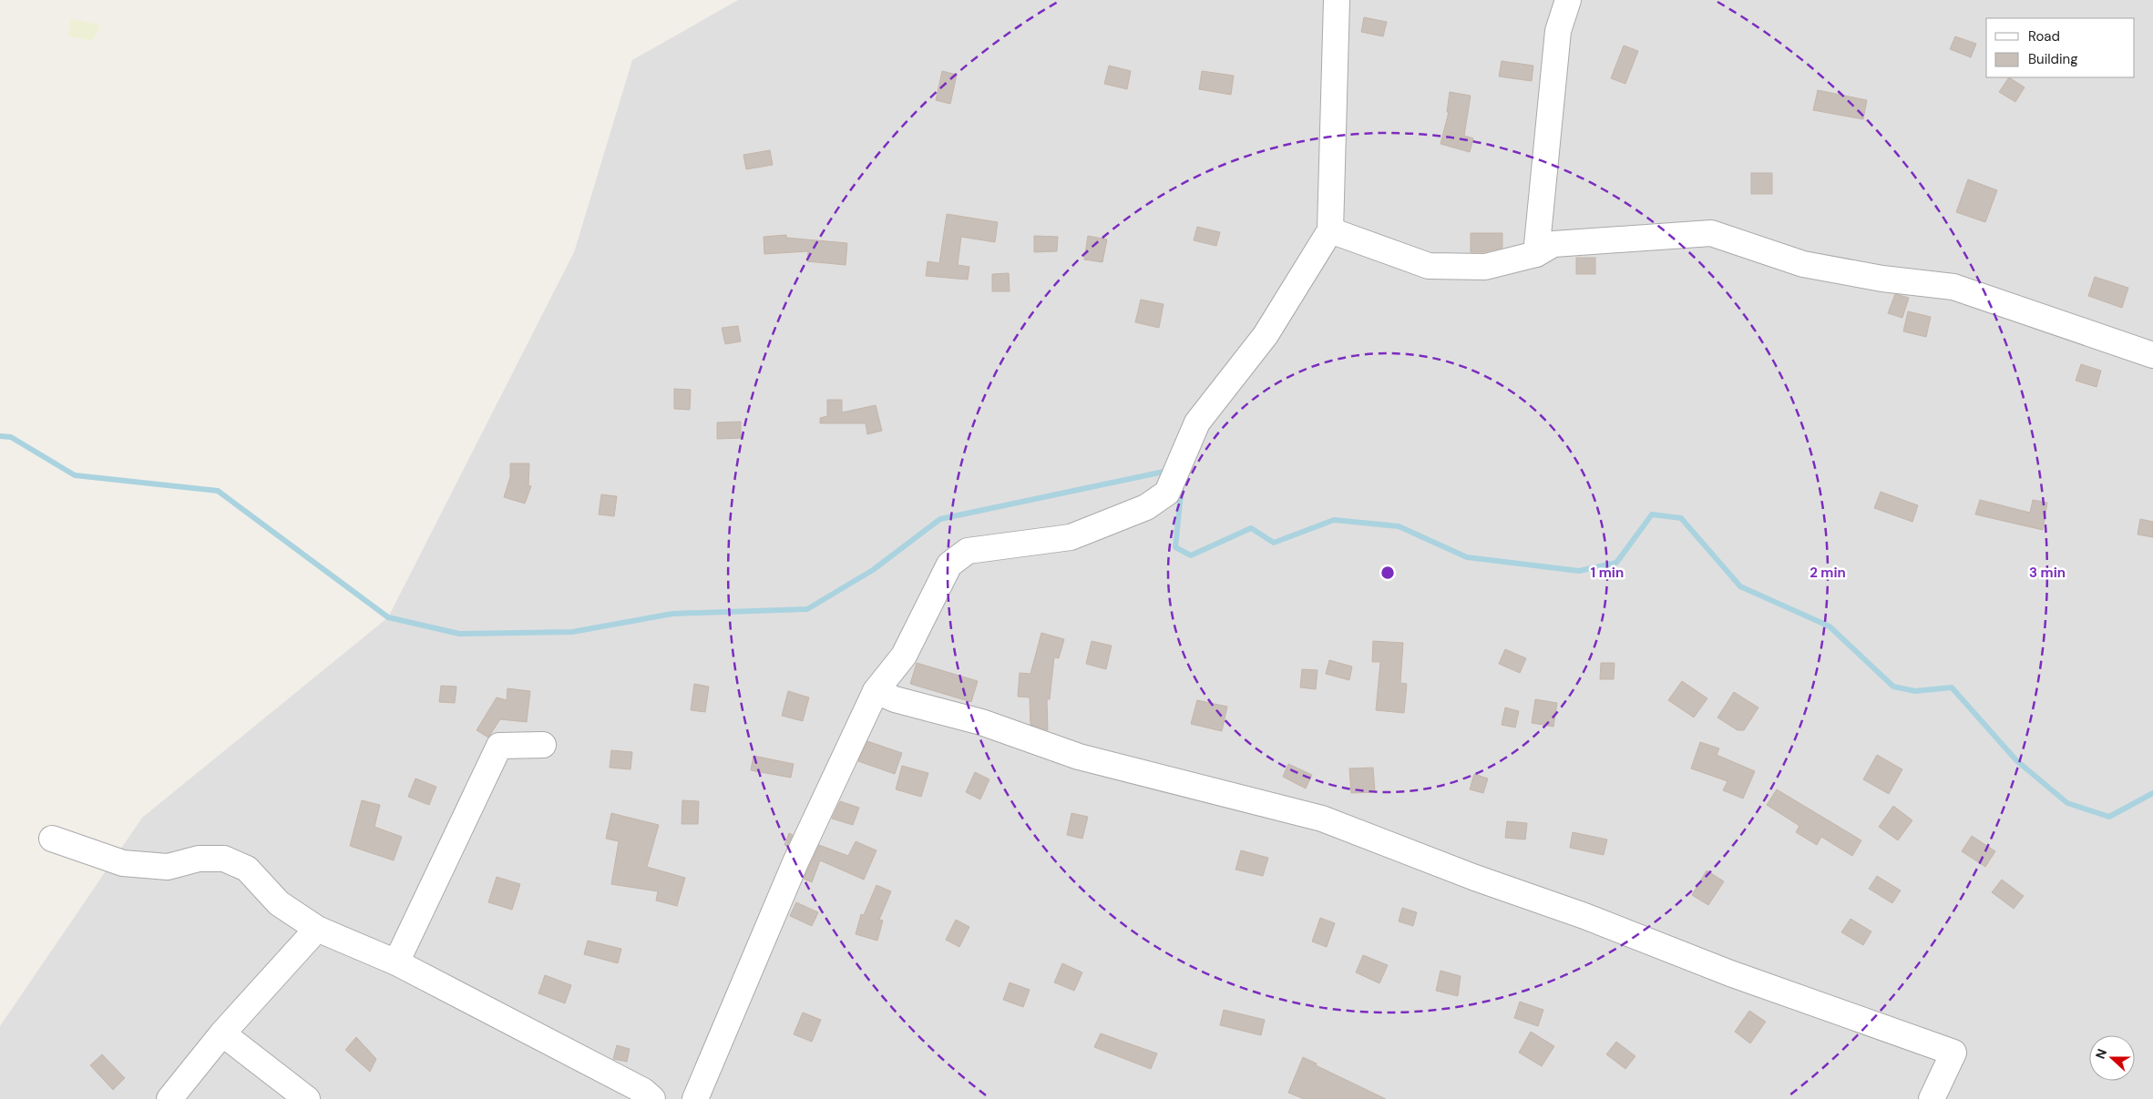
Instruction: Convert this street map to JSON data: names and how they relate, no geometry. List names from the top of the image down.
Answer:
{
  "legend": ["Road", "Building"],
  "north": "left",
  "rings": ["1 min", "2 min", "3 min"]
}
